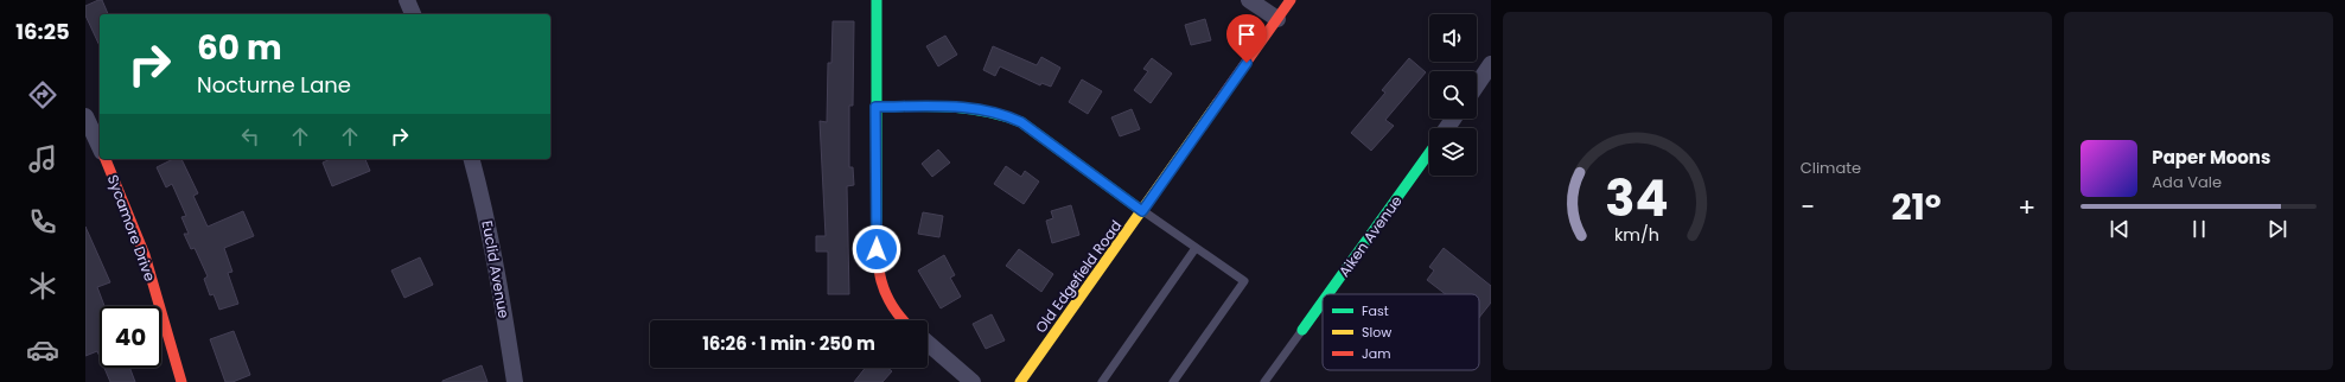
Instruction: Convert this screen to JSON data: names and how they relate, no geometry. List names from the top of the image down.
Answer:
{
  "streets": {
    "street": [
      "Sycamore Drive",
      "Aiken Avenue",
      "Euclid Avenue",
      "Old Edgefield Road"
    ]
  },
  "legend": ["Fast", "Slow", "Jam"],
  "page": {
    "tabs": "16:25",
    "tile": "Climate",
    "turn": ["60 m", "Nocturne Lane"],
    "song": ["Paper Moons", "Ada Vale"],
    "heat": ["−", "21°", "+"],
    "limit": "40",
    "trip": "16:26 · 1 min · 250 m",
    "gauge": ["34", "km/h"]
  }
}
